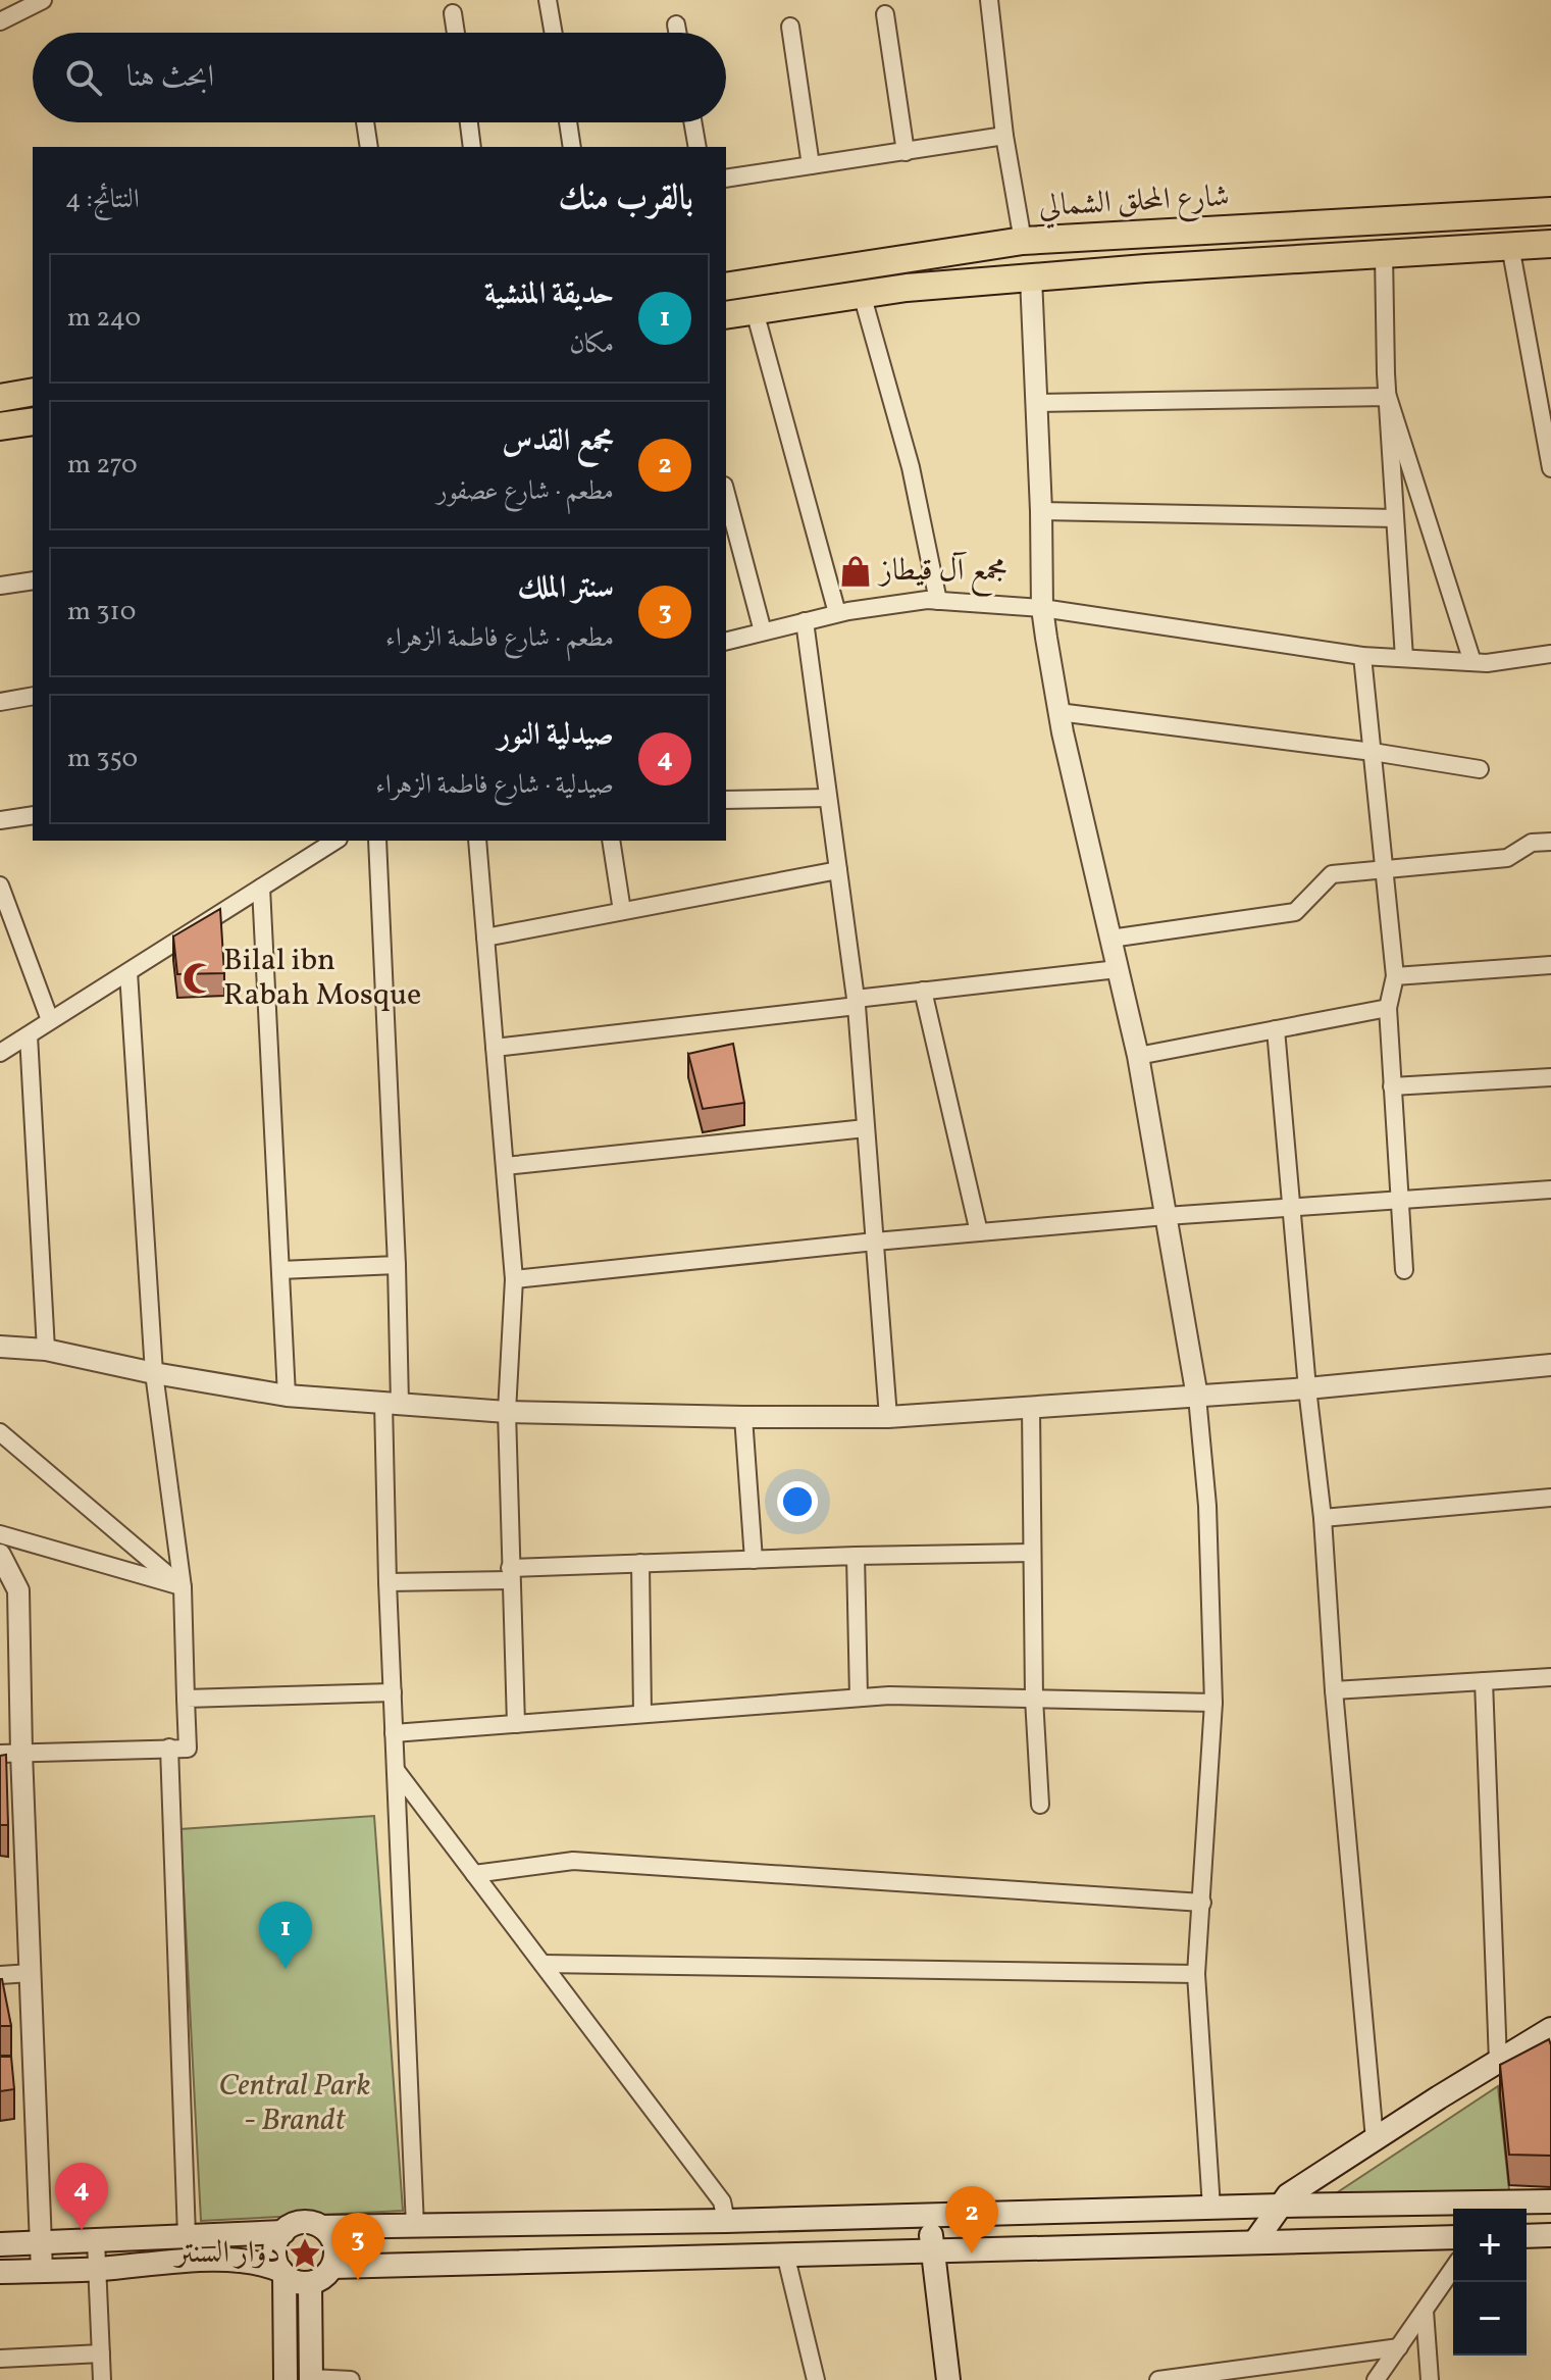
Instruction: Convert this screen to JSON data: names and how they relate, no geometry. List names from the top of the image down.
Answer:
{
  "streets": {
    "highway": ["شارع المحلق الشمالي"]
  },
  "parks": ["Central Park - Brandt"],
  "places": {
    "shop": ["مجمع آل قيطاز"],
    "mosque": ["Bilal ibn Rabah Mosque"],
    "place": ["دوار السنتر"]
  },
  "page": {
    "search": "ابحث هنا",
    "heading": ["بالقرب منك", "النتائج: 4"],
    "list": [
      {
        "mark": "1",
        "name": "حديقة المنشية",
        "note": "مكان",
        "value": "240 m"
      },
      {
        "mark": "2",
        "name": "مجمع القدس",
        "note": "مطعم · شارع عصفور",
        "value": "270 m"
      },
      {
        "mark": "3",
        "name": "سنتر الملك",
        "note": "مطعم · شارع فاطمة الزهراء",
        "value": "310 m"
      },
      {
        "mark": "4",
        "name": "صيدلية النور",
        "note": "صيدلية · شارع فاطمة الزهراء",
        "value": "350 m"
      }
    ],
    "pins": [
      "1",
      "4",
      "2",
      "3"
    ],
    "map_buttons": ["+", "−"]
  }
}
